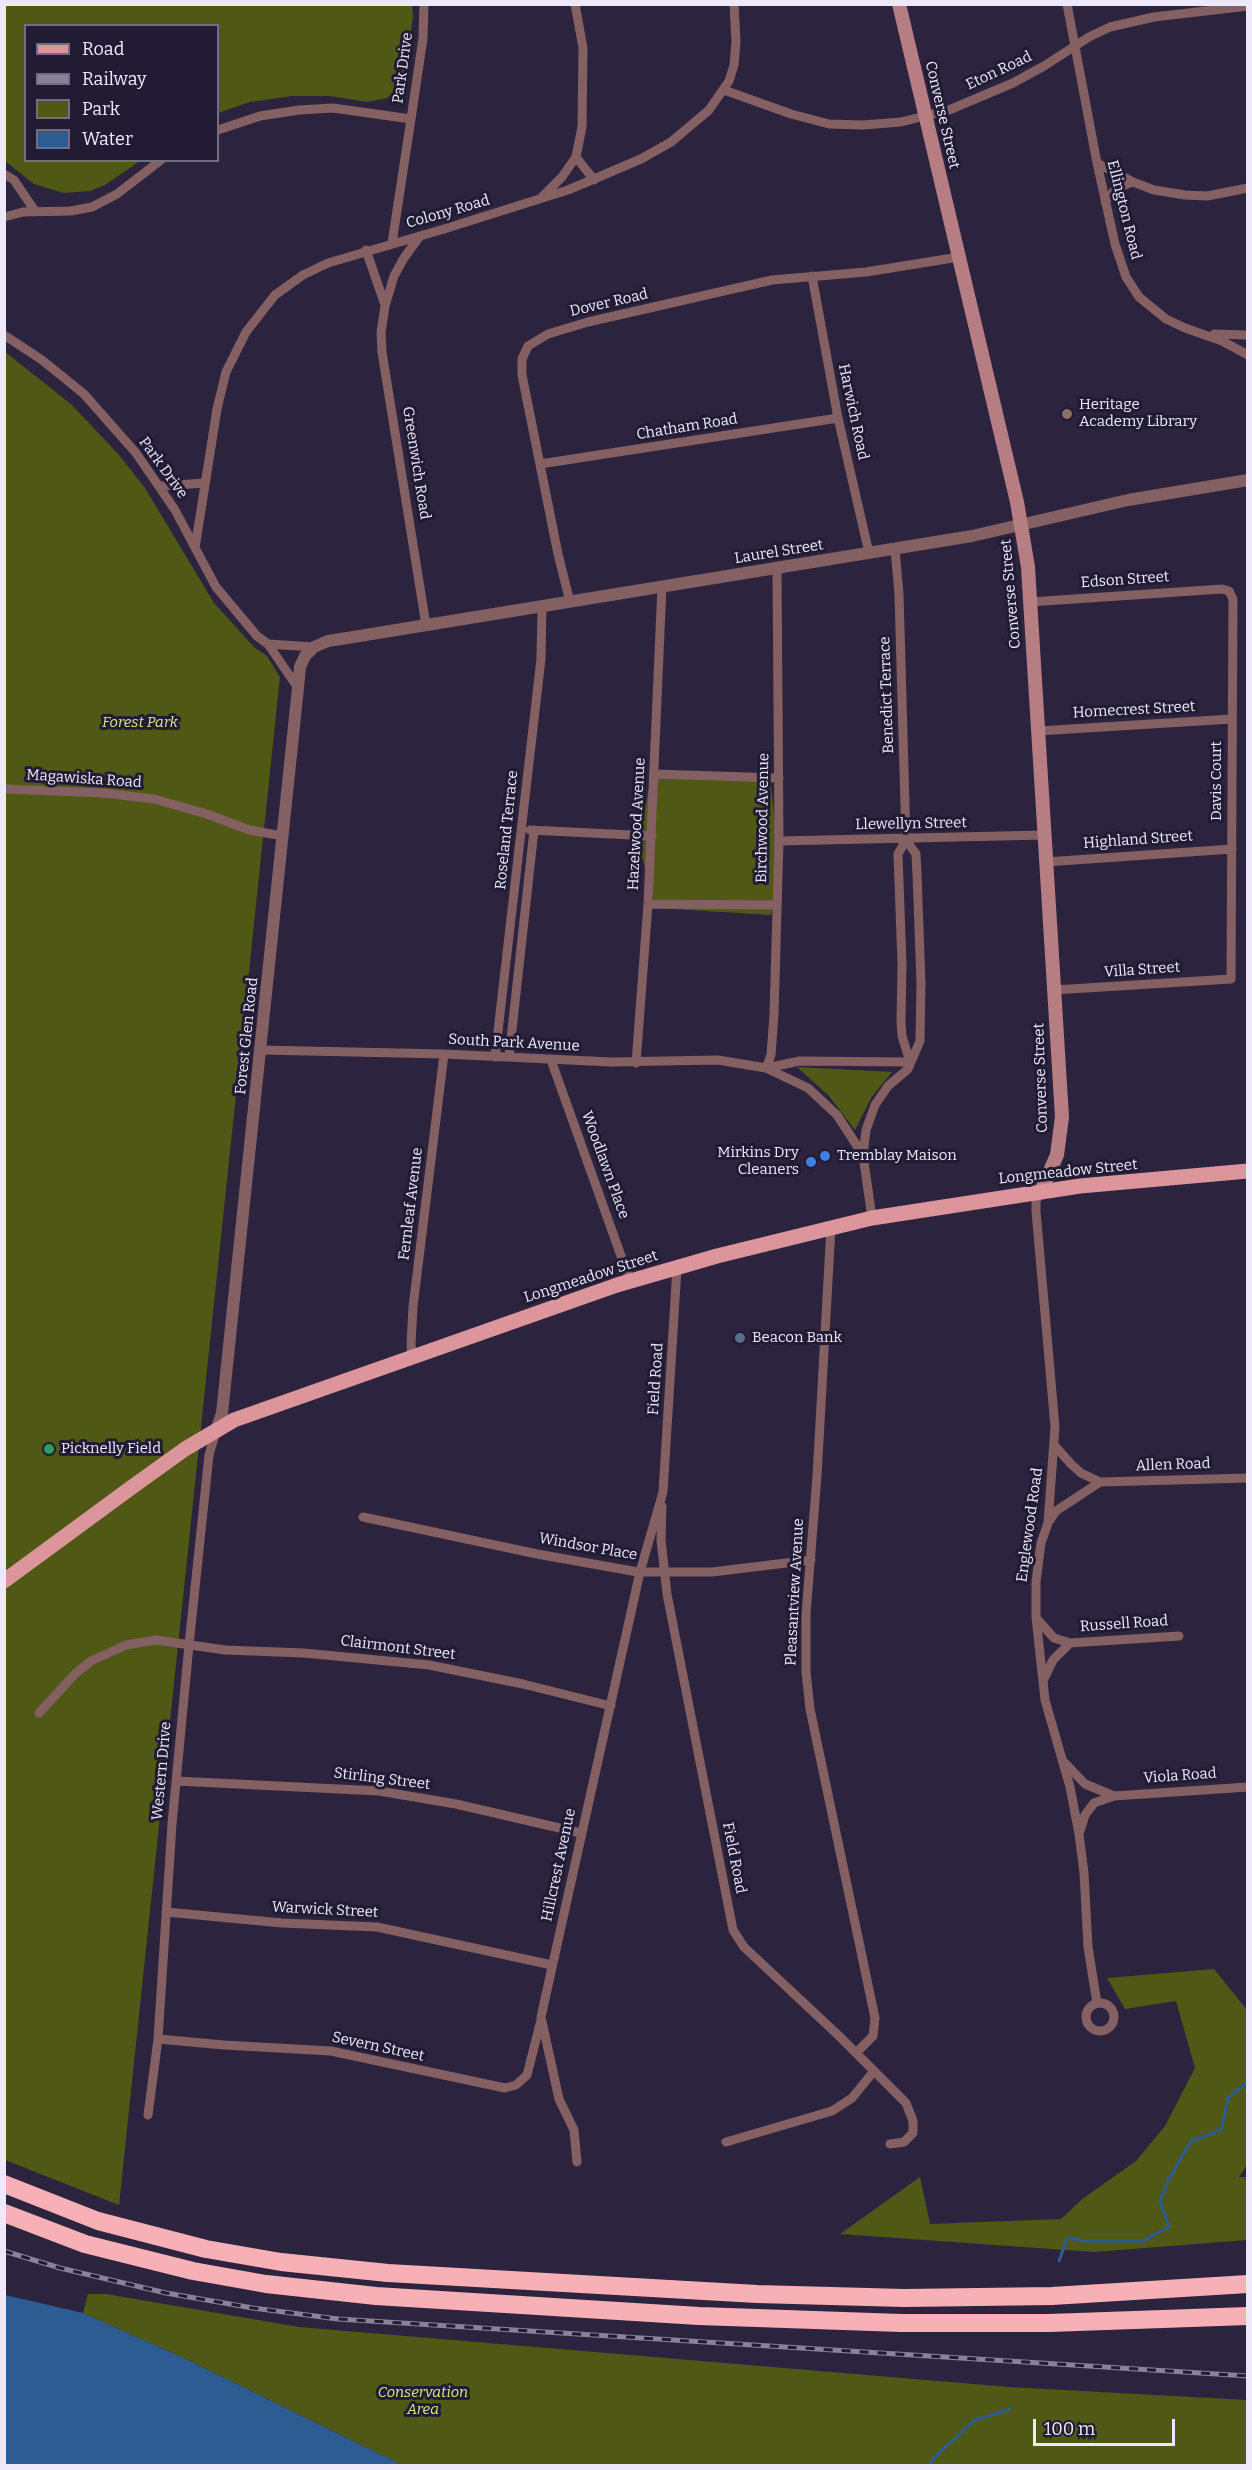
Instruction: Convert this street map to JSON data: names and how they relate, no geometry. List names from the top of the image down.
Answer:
{
  "streets": {
    "main road": ["Converse Street", "Longmeadow Street"],
    "street": [
      "Park Drive",
      "Eton Road",
      "Ellington Road",
      "Colony Road",
      "Dover Road",
      "Harwich Road",
      "Chatham Road",
      "Greenwich Road",
      "Laurel Street",
      "Edson Street",
      "Benedict Terrace",
      "Homecrest Street",
      "Magawiska Road",
      "Davis Court",
      "Birchwood Avenue",
      "Hazelwood Avenue",
      "Llewellyn Street",
      "Roseland Terrace",
      "Highland Street",
      "Villa Street",
      "Forest Glen Road",
      "South Park Avenue",
      "Woodlawn Place",
      "Fernleaf Avenue",
      "Field Road",
      "Allen Road",
      "Englewood Road",
      "Windsor Place",
      "Pleasantview Avenue",
      "Russell Road",
      "Clairmont Street",
      "Western Drive",
      "Viola Road",
      "Stirling Street",
      "Hillcrest Avenue",
      "Warwick Street",
      "Severn Street"
    ]
  },
  "crossings": [
    ["Park Drive", "Colony Road"],
    ["Park Drive", "Forest Glen Road"],
    ["Eton Road", "Converse Street"],
    ["Eton Road", "Ellington Road"],
    ["Eton Road", "Colony Road"],
    ["Converse Street", "Dover Road"],
    ["Converse Street", "Laurel Street"],
    ["Converse Street", "Edson Street"],
    ["Converse Street", "Homecrest Street"],
    ["Converse Street", "Llewellyn Street"],
    ["Converse Street", "Highland Street"],
    ["Converse Street", "Villa Street"],
    ["Converse Street", "Longmeadow Street"],
    ["Converse Street", "Englewood Road"],
    ["Colony Road", "Greenwich Road"],
    ["Dover Road", "Harwich Road"],
    ["Dover Road", "Chatham Road"],
    ["Dover Road", "Laurel Street"],
    ["Harwich Road", "Chatham Road"],
    ["Harwich Road", "Laurel Street"],
    ["Greenwich Road", "Laurel Street"],
    ["Laurel Street", "Benedict Terrace"],
    ["Laurel Street", "Birchwood Avenue"],
    ["Laurel Street", "Hazelwood Avenue"],
    ["Laurel Street", "Roseland Terrace"],
    ["Laurel Street", "Forest Glen Road"],
    ["Edson Street", "Davis Court"],
    ["Benedict Terrace", "Llewellyn Street"],
    ["Benedict Terrace", "South Park Avenue"],
    ["Homecrest Street", "Davis Court"],
    ["Magawiska Road", "Forest Glen Road"],
    ["Davis Court", "Highland Street"],
    ["Davis Court", "Villa Street"],
    ["Birchwood Avenue", "Llewellyn Street"],
    ["Birchwood Avenue", "South Park Avenue"],
    ["Hazelwood Avenue", "South Park Avenue"],
    ["Roseland Terrace", "South Park Avenue"],
    ["Forest Glen Road", "South Park Avenue"],
    ["Forest Glen Road", "Longmeadow Street"],
    ["Forest Glen Road", "Western Drive"],
    ["South Park Avenue", "Woodlawn Place"],
    ["South Park Avenue", "Longmeadow Street"],
    ["South Park Avenue", "Fernleaf Avenue"],
    ["Woodlawn Place", "Longmeadow Street"],
    ["Longmeadow Street", "Fernleaf Avenue"],
    ["Longmeadow Street", "Field Road"],
    ["Longmeadow Street", "Englewood Road"],
    ["Longmeadow Street", "Pleasantview Avenue"],
    ["Longmeadow Street", "Western Drive"],
    ["Field Road", "Windsor Place"],
    ["Field Road", "Pleasantview Avenue"],
    ["Field Road", "Hillcrest Avenue"],
    ["Englewood Road", "Russell Road"],
    ["Englewood Road", "Viola Road"],
    ["Windsor Place", "Pleasantview Avenue"],
    ["Windsor Place", "Hillcrest Avenue"],
    ["Clairmont Street", "Western Drive"],
    ["Clairmont Street", "Hillcrest Avenue"],
    ["Western Drive", "Stirling Street"],
    ["Western Drive", "Warwick Street"],
    ["Western Drive", "Severn Street"],
    ["Stirling Street", "Hillcrest Avenue"],
    ["Hillcrest Avenue", "Warwick Street"],
    ["Hillcrest Avenue", "Severn Street"]
  ],
  "parks": ["Forest Park", "Conservation Area"],
  "places": [
    "Heritage Academy Library",
    "Tremblay Maison",
    "Mirkins Dry Cleaners",
    "Beacon Bank",
    "Picknelly Field"
  ],
  "legend": [
    "Road",
    "Railway",
    "Park",
    "Water"
  ],
  "scale_bar": "100 m"
}
